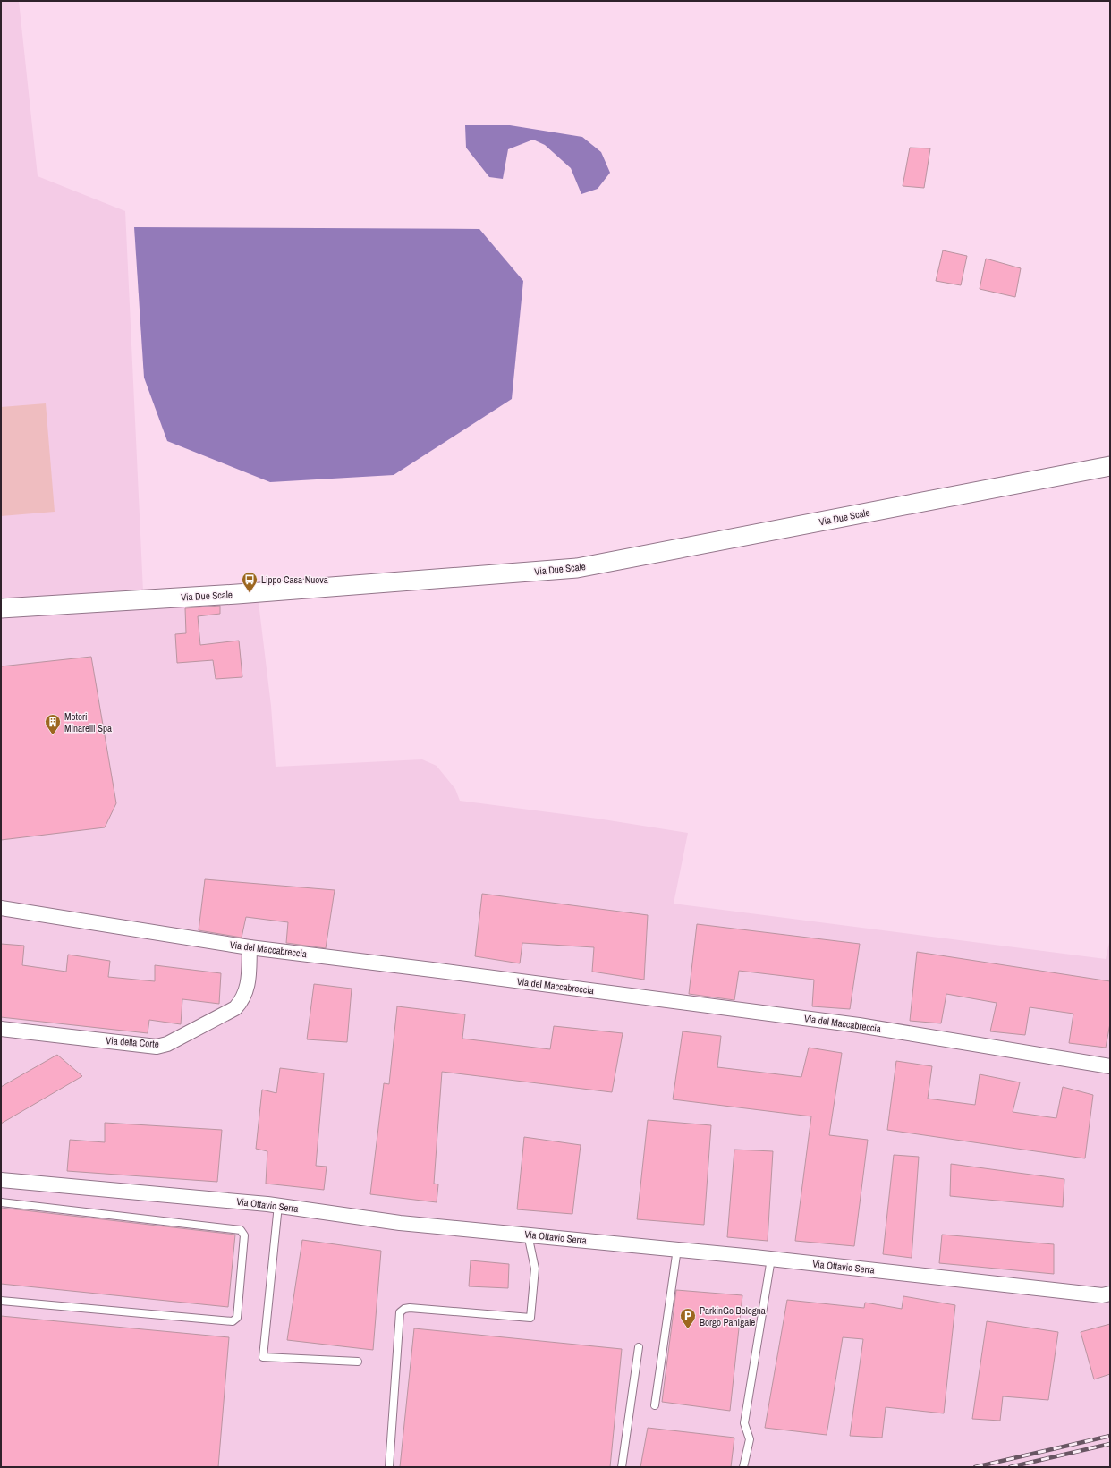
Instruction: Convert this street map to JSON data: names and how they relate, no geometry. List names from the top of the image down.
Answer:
{
  "streets": {
    "street": [
      "Via Due Scale",
      "Via del Maccabreccia",
      "Via della Corte",
      "Via Ottavio Serra"
    ]
  },
  "crossings": [
    ["Via del Maccabreccia", "Via della Corte"]
  ],
  "places": {
    "bus stop": ["Lippo Casa Nuova"],
    "building": ["Motori Minarelli Spa"],
    "parking": ["ParkinGo Bologna Borgo Panigale"]
  }
}
